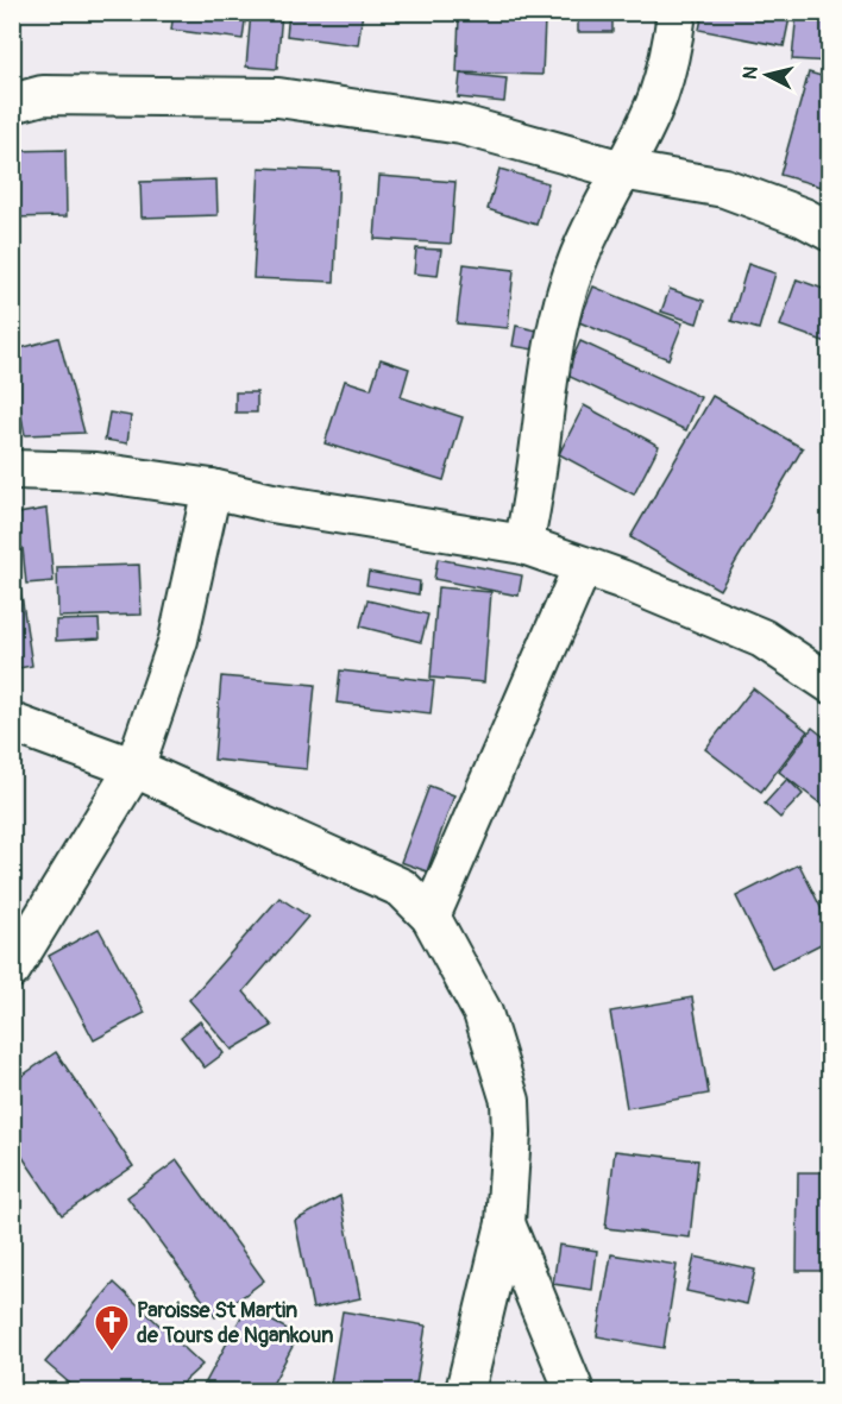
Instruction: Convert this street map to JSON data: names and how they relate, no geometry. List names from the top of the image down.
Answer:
{
  "places": {
    "church": ["Paroisse St Martin de Tours de Ngankoun"]
  },
  "north": "left"
}
